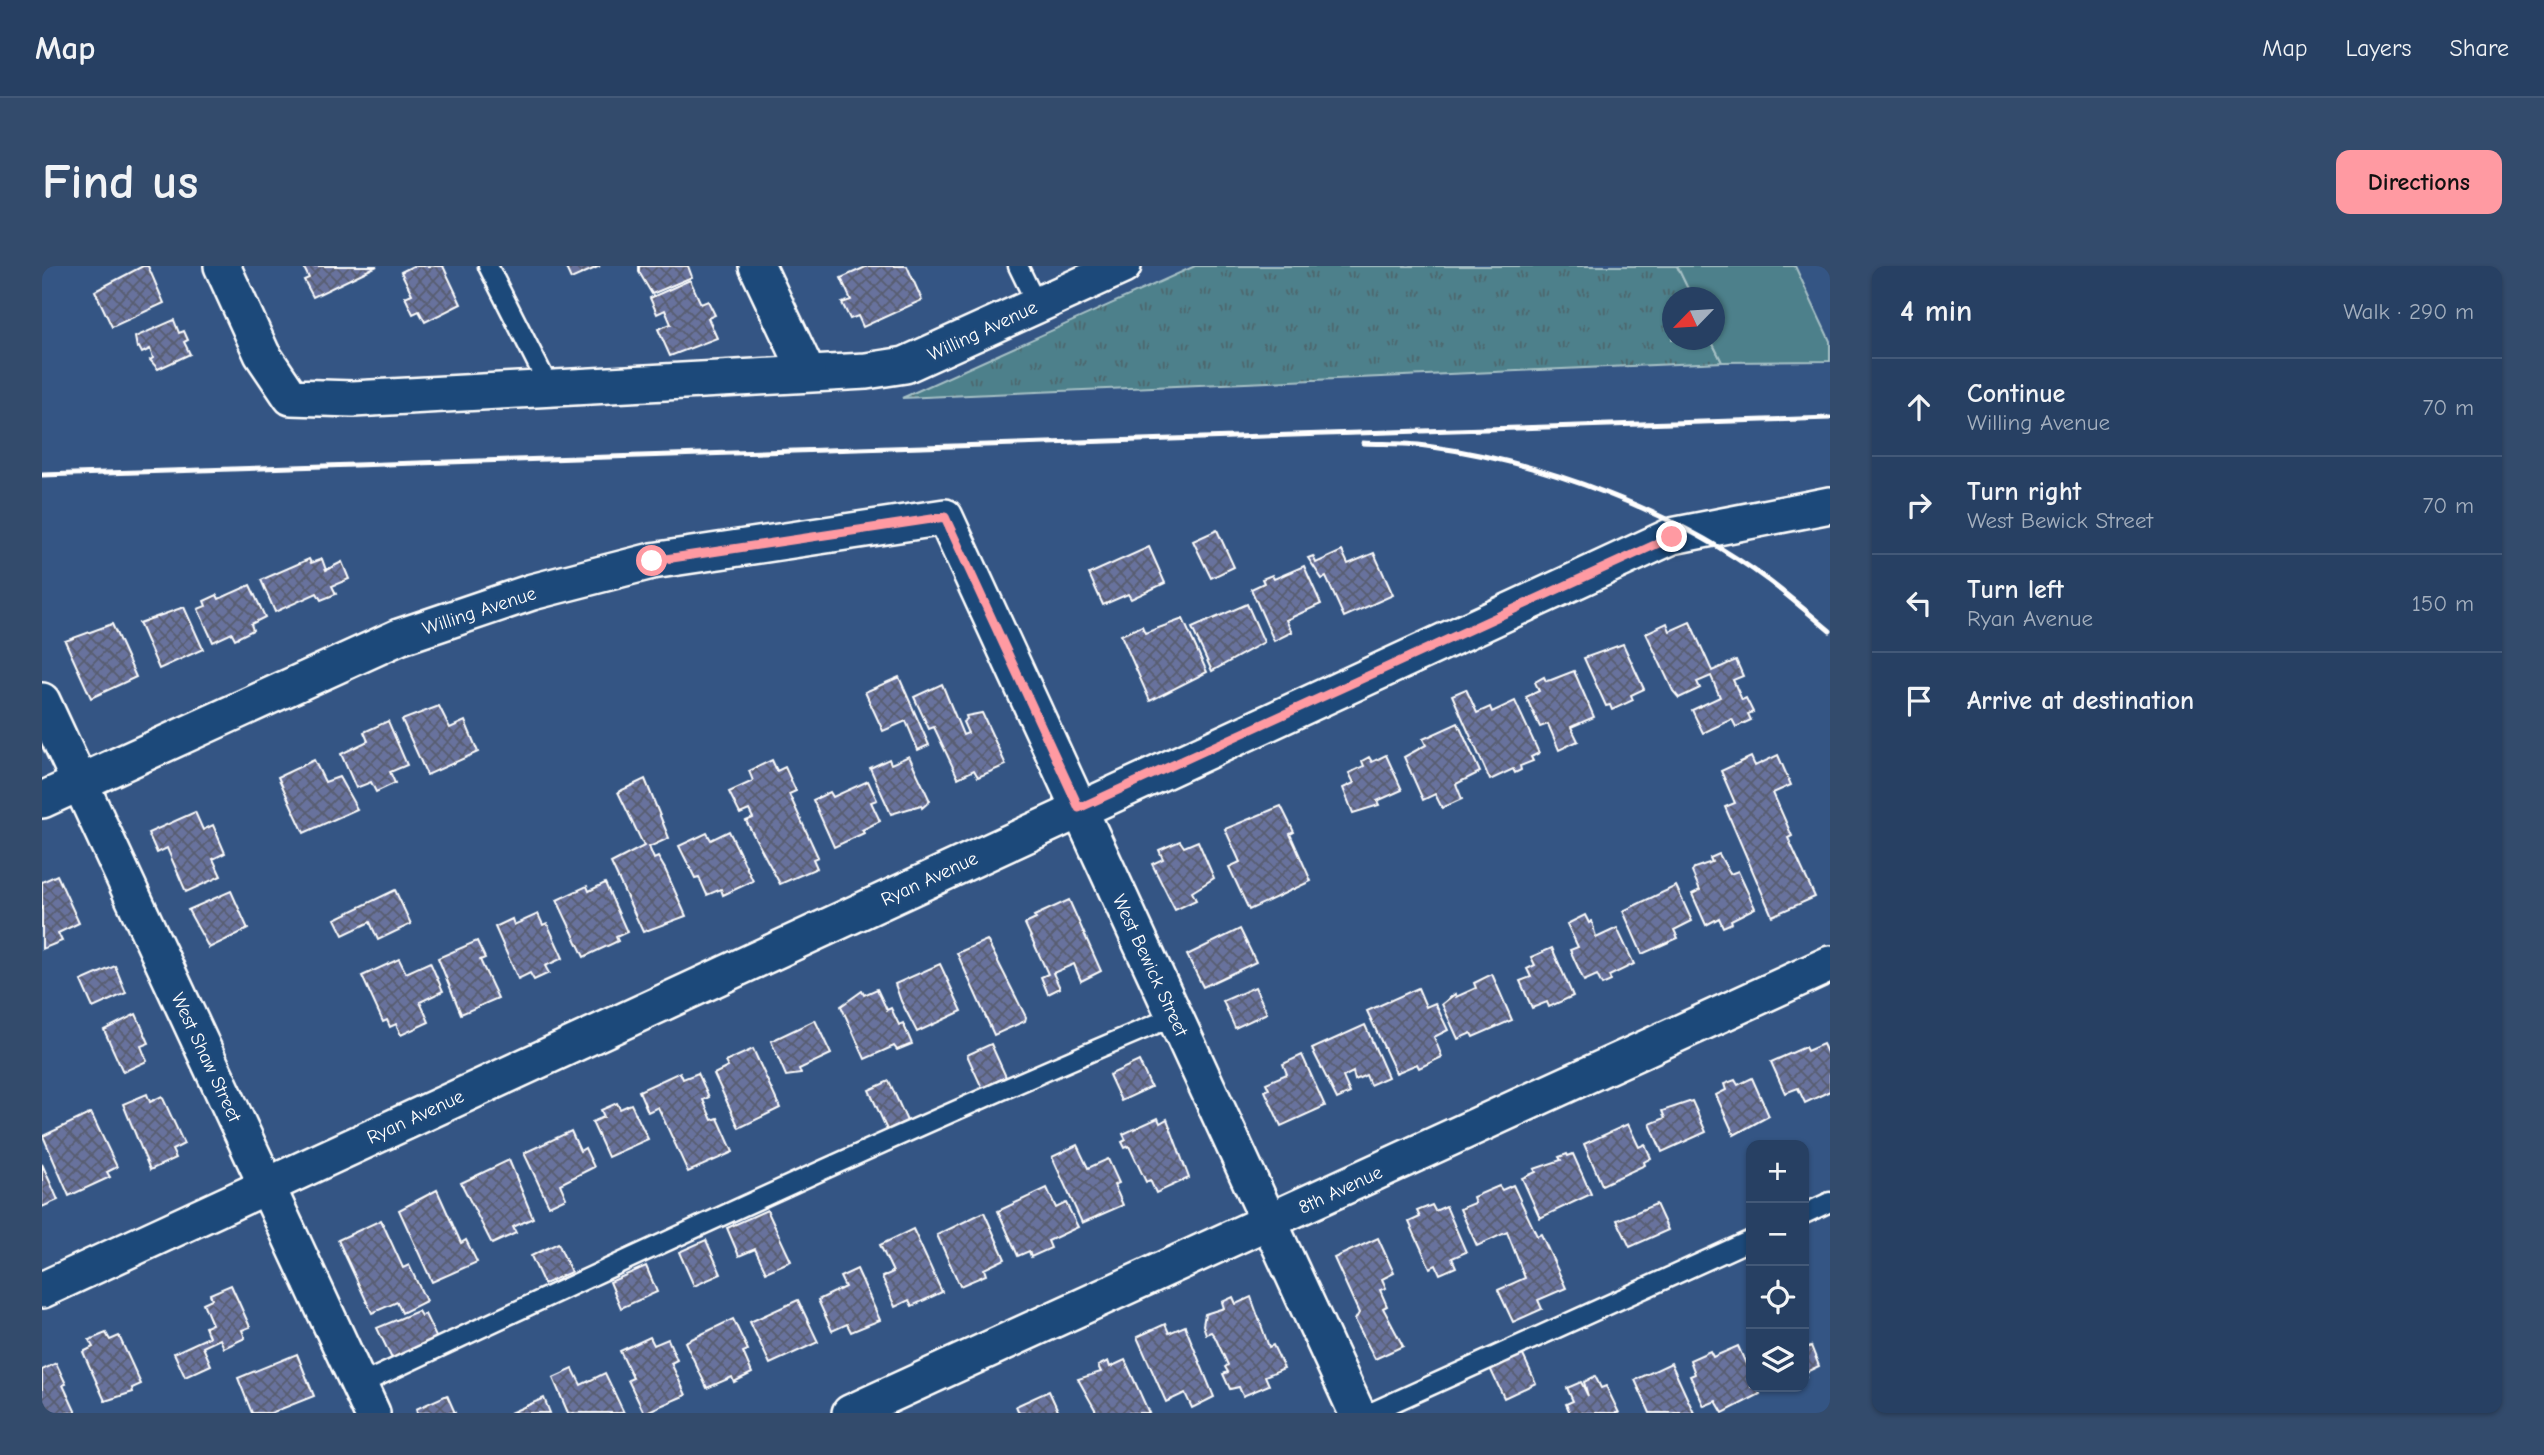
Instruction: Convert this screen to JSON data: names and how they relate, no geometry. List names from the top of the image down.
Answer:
{
  "streets": {
    "street": [
      "Willing Avenue",
      "Ryan Avenue",
      "West Bewick Street",
      "West Shaw Street",
      "8th Avenue"
    ]
  },
  "crossings": [
    ["Willing Avenue", "West Bewick Street"],
    ["Willing Avenue", "West Shaw Street"],
    ["Ryan Avenue", "West Bewick Street"],
    ["Ryan Avenue", "West Shaw Street"],
    ["West Bewick Street", "8th Avenue"]
  ],
  "north": "bottom left",
  "page": {
    "header": "Map",
    "nav": ["Map", "Layers", "Share"],
    "buttons": "Directions",
    "title": "Find us",
    "heading": ["4 min", "Walk · 290 m"],
    "list": [
      ["Continue", "Willing Avenue", "70 m"],
      ["Turn right", "West Bewick Street", "70 m"],
      ["Turn left", "Ryan Avenue", "150 m"],
      "Arrive at destination"
    ],
    "map_buttons": ["+", "−"]
  }
}
